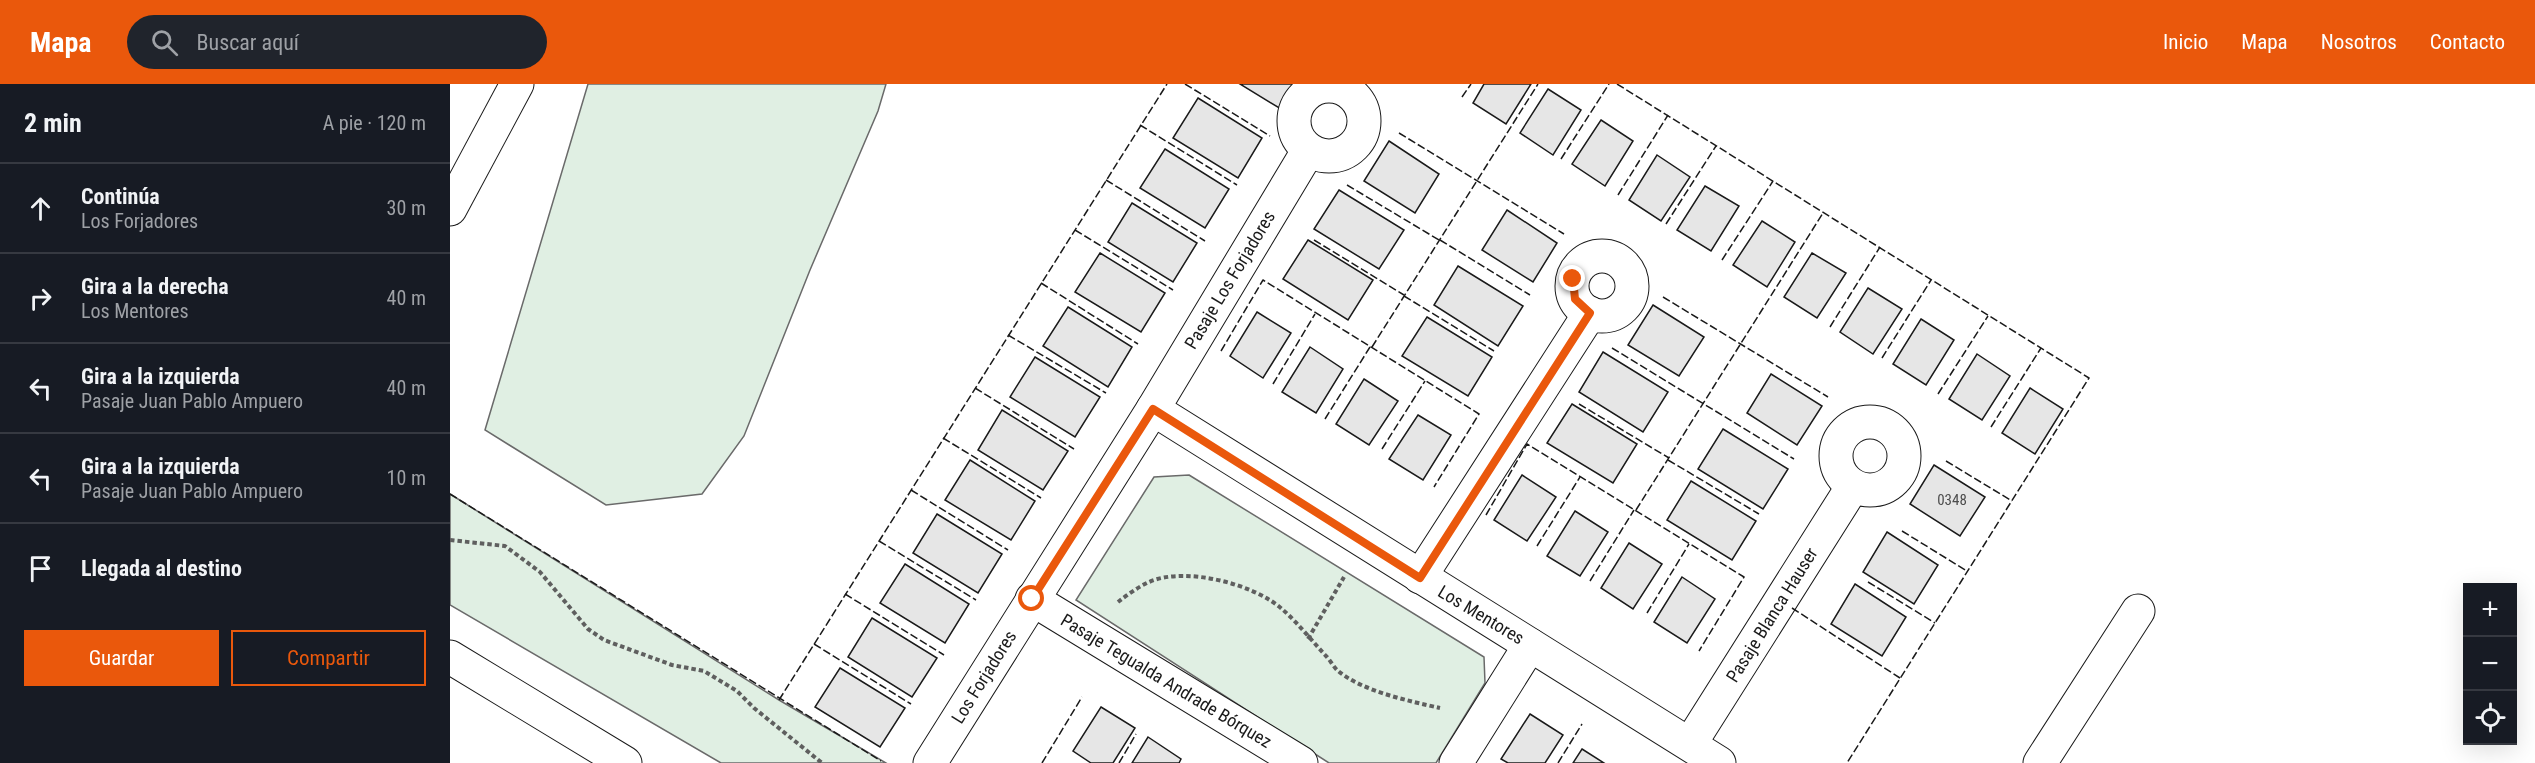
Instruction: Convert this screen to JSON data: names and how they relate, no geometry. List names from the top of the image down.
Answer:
{
  "streets": {
    "street": [
      "Pasaje Los Forjadores",
      "Los Mentores",
      "Pasaje Blanca Hauser",
      "Los Forjadores",
      "Pasaje Tegualda Andrade Bórquez"
    ]
  },
  "crossings": [
    ["Pasaje Los Forjadores", "Los Mentores"],
    ["Pasaje Los Forjadores", "Los Forjadores"],
    ["Los Mentores", "Pasaje Blanca Hauser"],
    ["Los Mentores", "Los Forjadores"],
    ["Los Forjadores", "Pasaje Tegualda Andrade Bórquez"]
  ],
  "house_numbers": ["0348"],
  "page": {
    "header": "Mapa",
    "search": "Buscar aquí",
    "nav": [
      "Inicio",
      "Mapa",
      "Nosotros",
      "Contacto"
    ],
    "heading": ["2 min", "A pie · 120 m"],
    "list": [
      ["Continúa", "Los Forjadores", "30 m"],
      ["Gira a la derecha", "Los Mentores", "40 m"],
      ["Gira a la izquierda", "Pasaje Juan Pablo Ampuero", "40 m"],
      ["Gira a la izquierda", "Pasaje Juan Pablo Ampuero", "10 m"],
      "Llegada al destino"
    ],
    "map_buttons": ["+", "−"],
    "buttons": ["Guardar", "Compartir"]
  }
}
